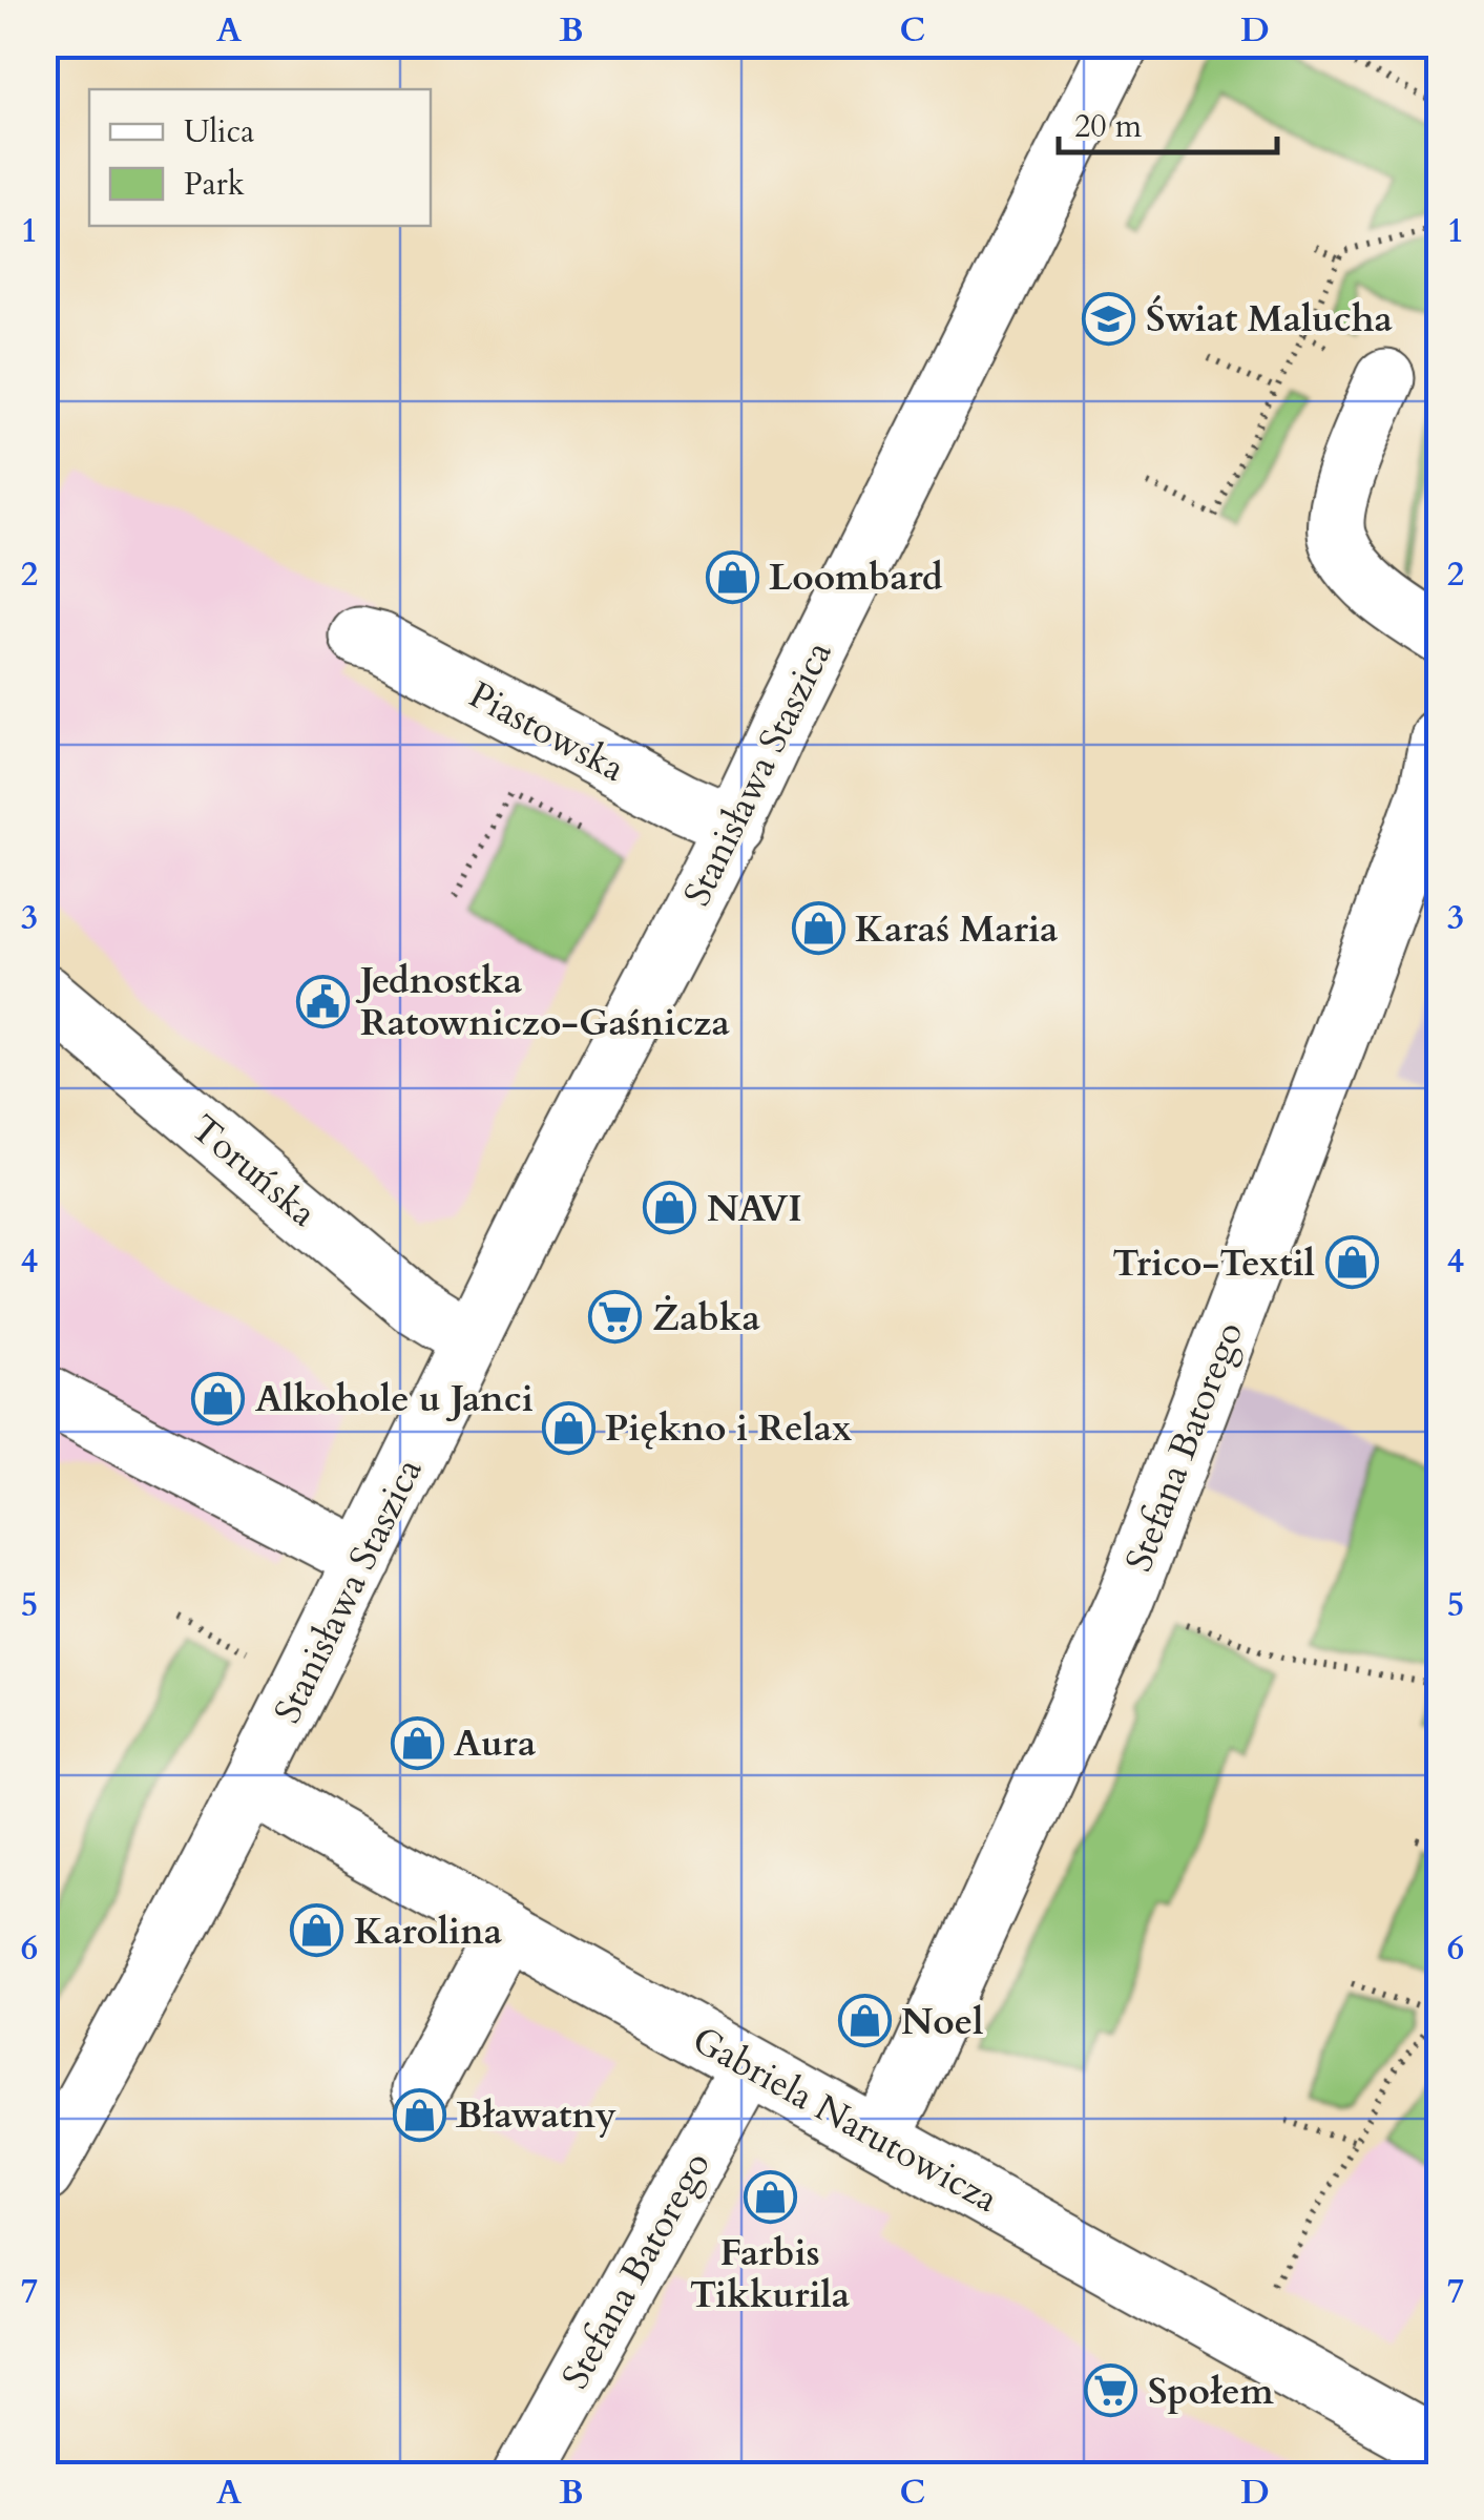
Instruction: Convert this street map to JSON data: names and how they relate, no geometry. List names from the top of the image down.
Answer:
{
  "streets": {
    "street": [
      "Piastowska",
      "Stanisława Staszica",
      "Toruńska",
      "Stefana Batorego",
      "Gabriela Narutowicza"
    ]
  },
  "crossings": [
    ["Piastowska", "Stanisława Staszica"],
    ["Stanisława Staszica", "Toruńska"],
    ["Stanisława Staszica", "Gabriela Narutowicza"],
    ["Stefana Batorego", "Gabriela Narutowicza"]
  ],
  "places": {
    "school or university": ["Świat Malucha"],
    "shop": [
      "Loombard",
      "Karaś Maria",
      "NAVI",
      "Trico-Textil",
      "Alkohole u Janci",
      "Piękno i Relax",
      "Aura",
      "Karolina",
      "Noel",
      "Bławatny",
      "Farbis Tikkurila"
    ],
    "public building": ["Jednostka Ratowniczo-Gaśnicza"],
    "supermarket": ["Żabka", "Społem"]
  },
  "legend": ["Ulica", "Park"],
  "scale_bar": "20 m",
  "grid": {
    "columns": [
      "A",
      "B",
      "C",
      "D"
    ],
    "rows": [
      "1",
      "2",
      "3",
      "4",
      "5",
      "6",
      "7"
    ]
  }
}
